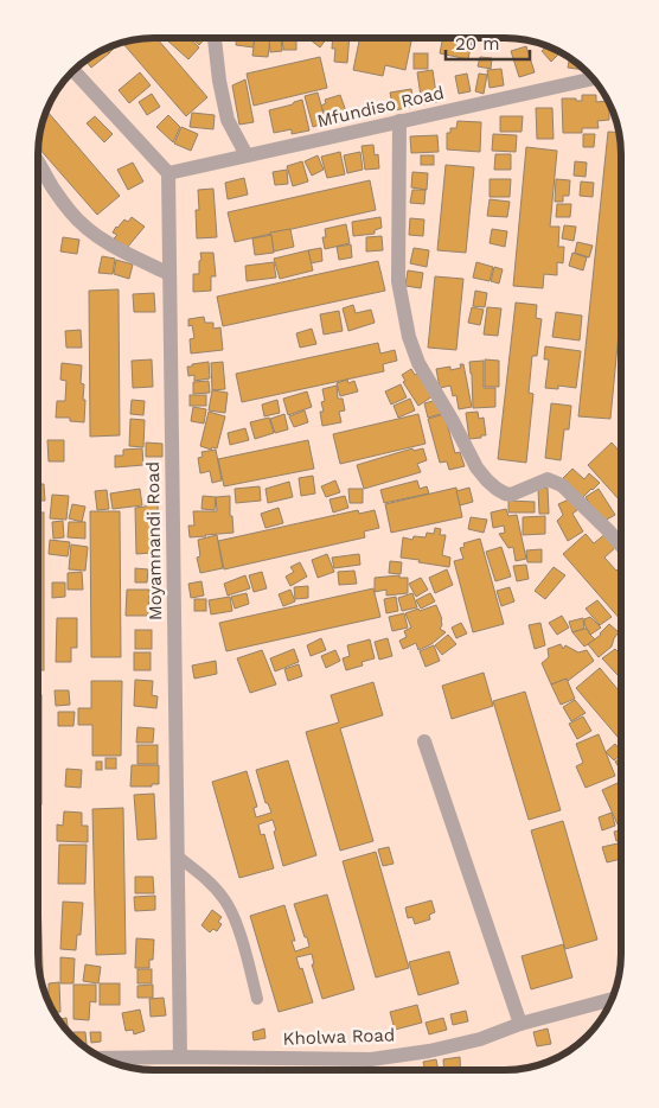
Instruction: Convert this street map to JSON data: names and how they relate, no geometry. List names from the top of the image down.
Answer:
{
  "streets": {
    "street": ["Mfundiso Road", "Moyamnandi Road", "Kholwa Road"]
  },
  "crossings": [
    ["Mfundiso Road", "Moyamnandi Road"],
    ["Moyamnandi Road", "Kholwa Road"]
  ],
  "scale_bar": "20 m"
}
